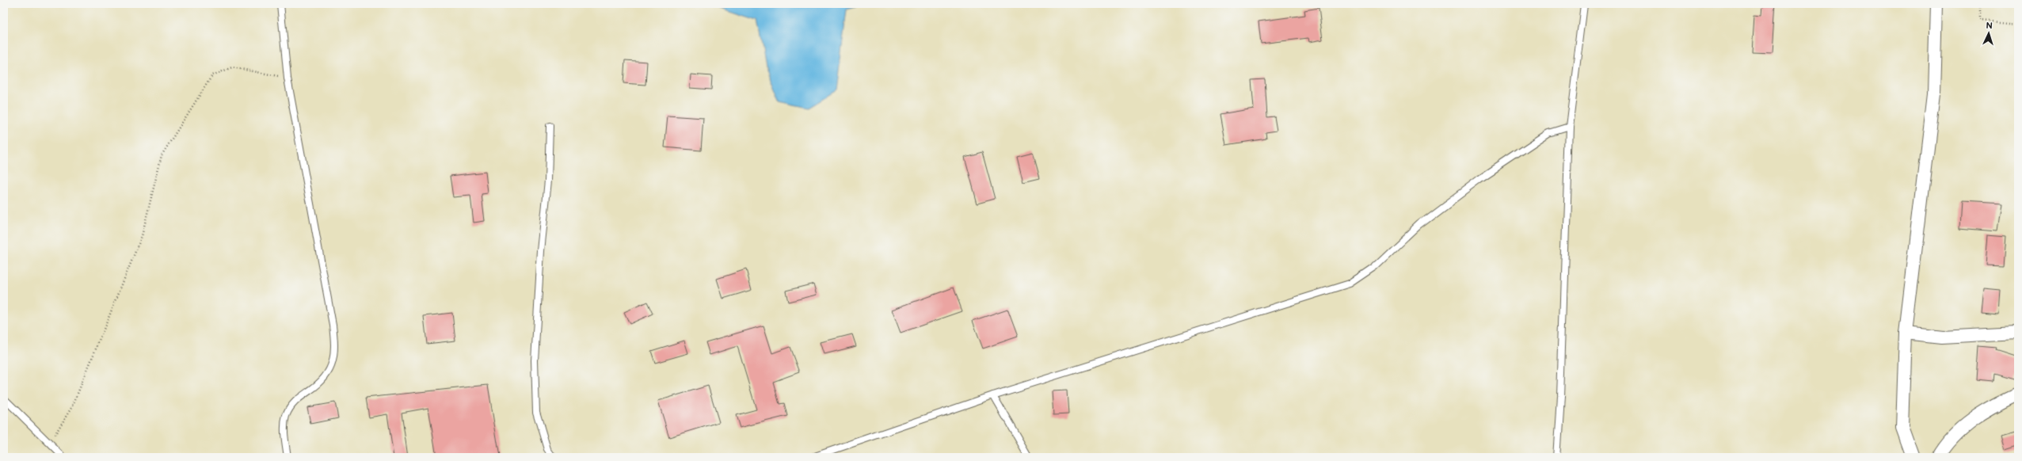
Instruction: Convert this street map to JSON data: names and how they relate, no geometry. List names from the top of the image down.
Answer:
{
  "north": "top"
}
